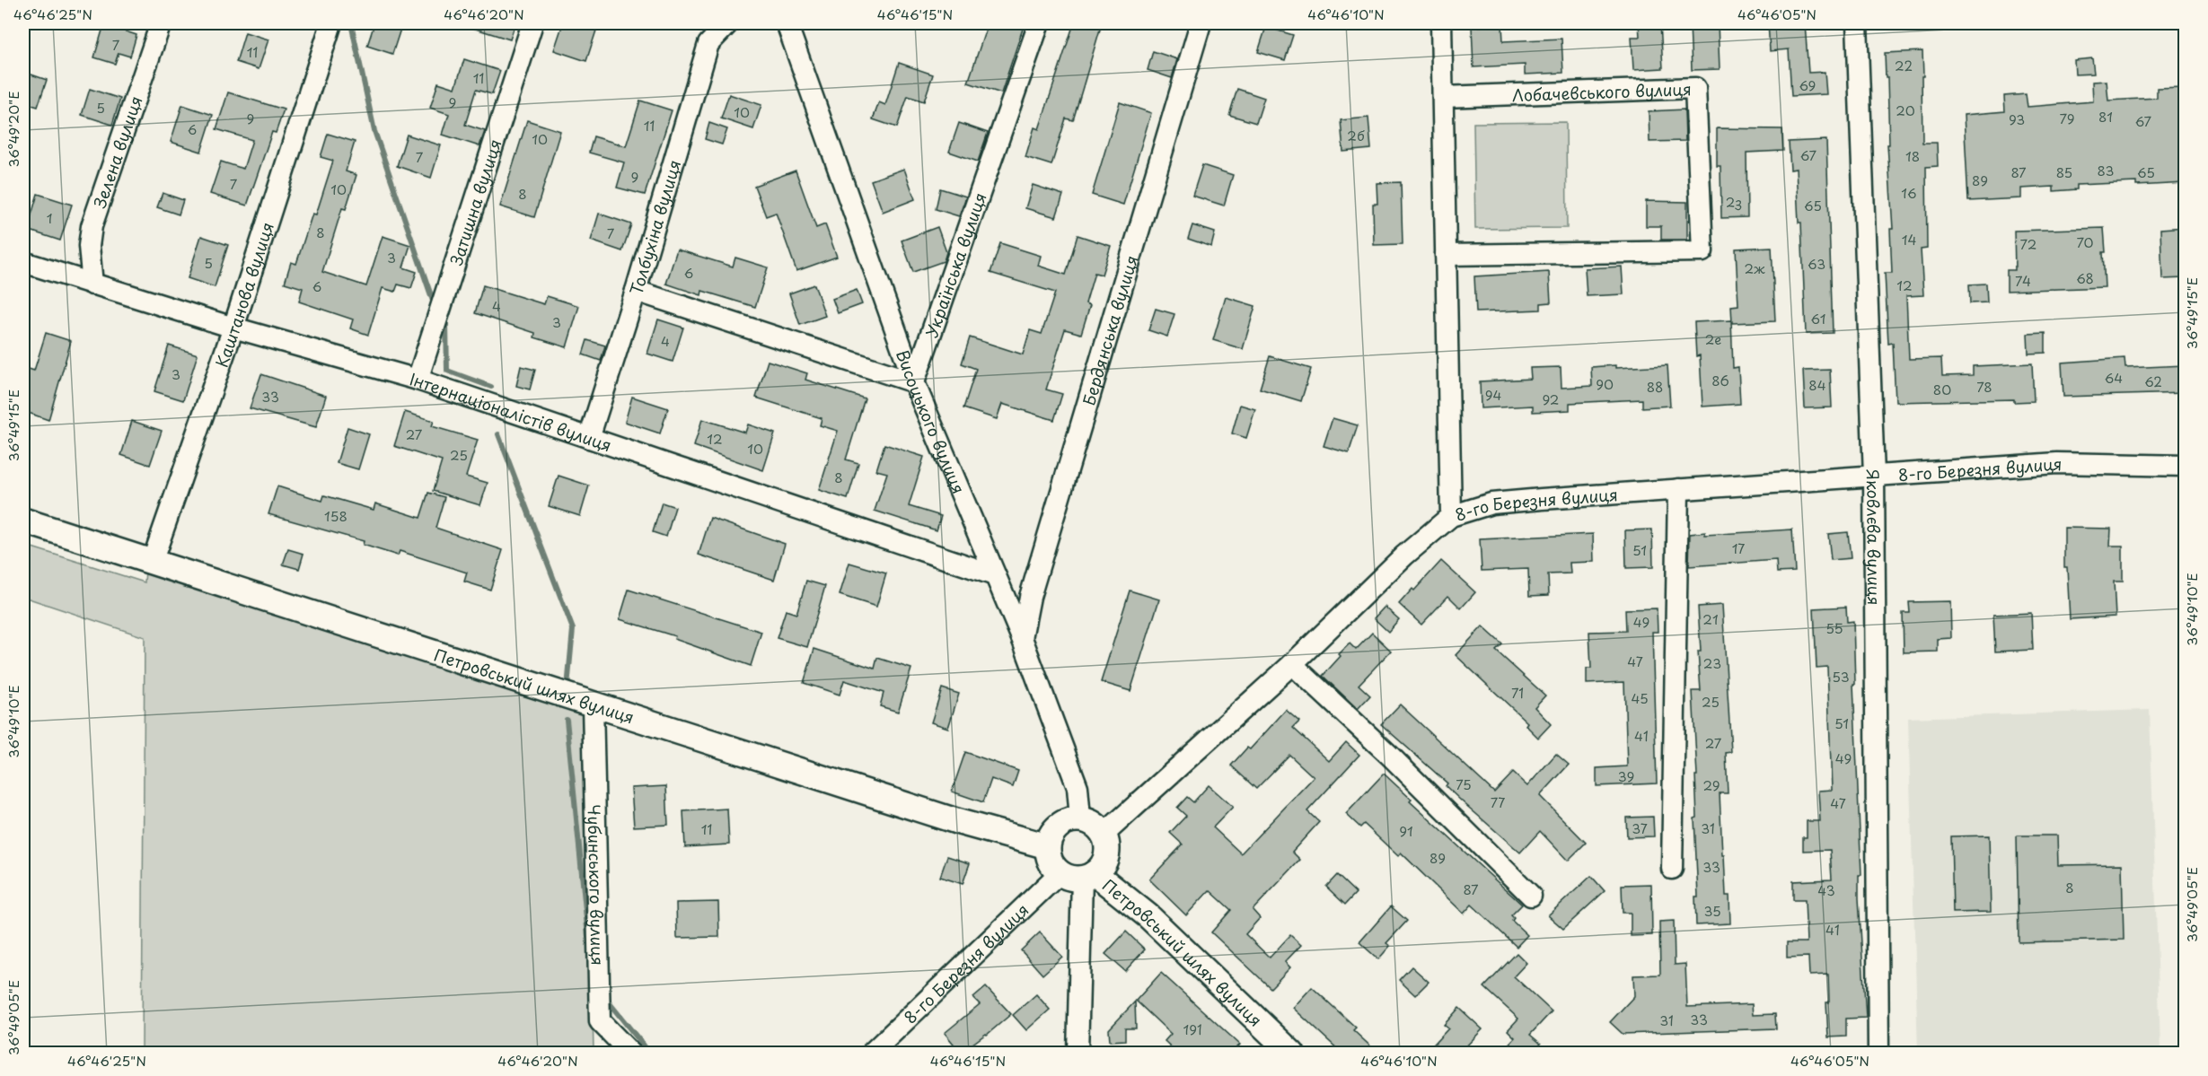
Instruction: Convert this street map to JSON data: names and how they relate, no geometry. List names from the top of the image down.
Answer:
{
  "streets": {
    "street": [
      "Лобачевського вулиця",
      "Зелена вулиця",
      "Затишна вулиця",
      "Толбухіна вулиця",
      "Українська вулиця",
      "Каштанова вулиця",
      "Бердянська вулиця",
      "Інтернаціоналістів вулиця",
      "Висоцького вулиця",
      "8-го Березня вулиця",
      "Яковлєва вулиця",
      "Петровський шлях вулиця",
      "Чубинського вулиця"
    ]
  },
  "crossings": [
    ["Зелена вулиця", "Інтернаціоналістів вулиця"],
    ["Затишна вулиця", "Інтернаціоналістів вулиця"],
    ["Толбухіна вулиця", "Інтернаціоналістів вулиця"],
    ["Українська вулиця", "Висоцького вулиця"],
    ["Каштанова вулиця", "Інтернаціоналістів вулиця"],
    ["Каштанова вулиця", "Петровський шлях вулиця"],
    ["Бердянська вулиця", "Висоцького вулиця"],
    ["Інтернаціоналістів вулиця", "Висоцького вулиця"],
    ["Висоцького вулиця", "8-го Березня вулиця"],
    ["Висоцького вулиця", "Петровський шлях вулиця"],
    ["8-го Березня вулиця", "Яковлєва вулиця"],
    ["8-го Березня вулиця", "Петровський шлях вулиця"],
    ["Петровський шлях вулиця", "Чубинського вулиця"]
  ],
  "house_numbers": [
    "7",
    "11",
    "22",
    "11",
    "69",
    "9",
    "5",
    "20",
    "10",
    "81",
    "9",
    "79",
    "93",
    "67",
    "11",
    "6",
    "2б",
    "10",
    "67",
    "18",
    "7",
    "83",
    "87",
    "85",
    "65",
    "9",
    "89",
    "7",
    "10",
    "16",
    "8",
    "2з",
    "65",
    "1",
    "8",
    "7",
    "14",
    "70",
    "72",
    "3",
    "5",
    "63",
    "2ж",
    "6",
    "68",
    "74",
    "12",
    "6",
    "4",
    "61",
    "3",
    "2е",
    "4",
    "3",
    "64",
    "86",
    "62",
    "90",
    "84",
    "88",
    "78",
    "80",
    "94",
    "33",
    "92",
    "27",
    "12",
    "10",
    "25",
    "8",
    "158",
    "17",
    "51",
    "21",
    "49",
    "55",
    "47",
    "23",
    "53",
    "71",
    "45",
    "25",
    "51",
    "41",
    "27",
    "49",
    "39",
    "75",
    "29",
    "77",
    "47",
    "37",
    "31",
    "11",
    "91",
    "89",
    "33",
    "8",
    "87",
    "43",
    "35",
    "41",
    "33",
    "31",
    "191"
  ],
  "coordinates": [
    "46°46'25\"N",
    "46°46'20\"N",
    "46°46'15\"N",
    "46°46'10\"N",
    "46°46'05\"N",
    "36°49'20\"E",
    "36°49'15\"E",
    "36°49'10\"E",
    "36°49'05\"E"
  ]
}
